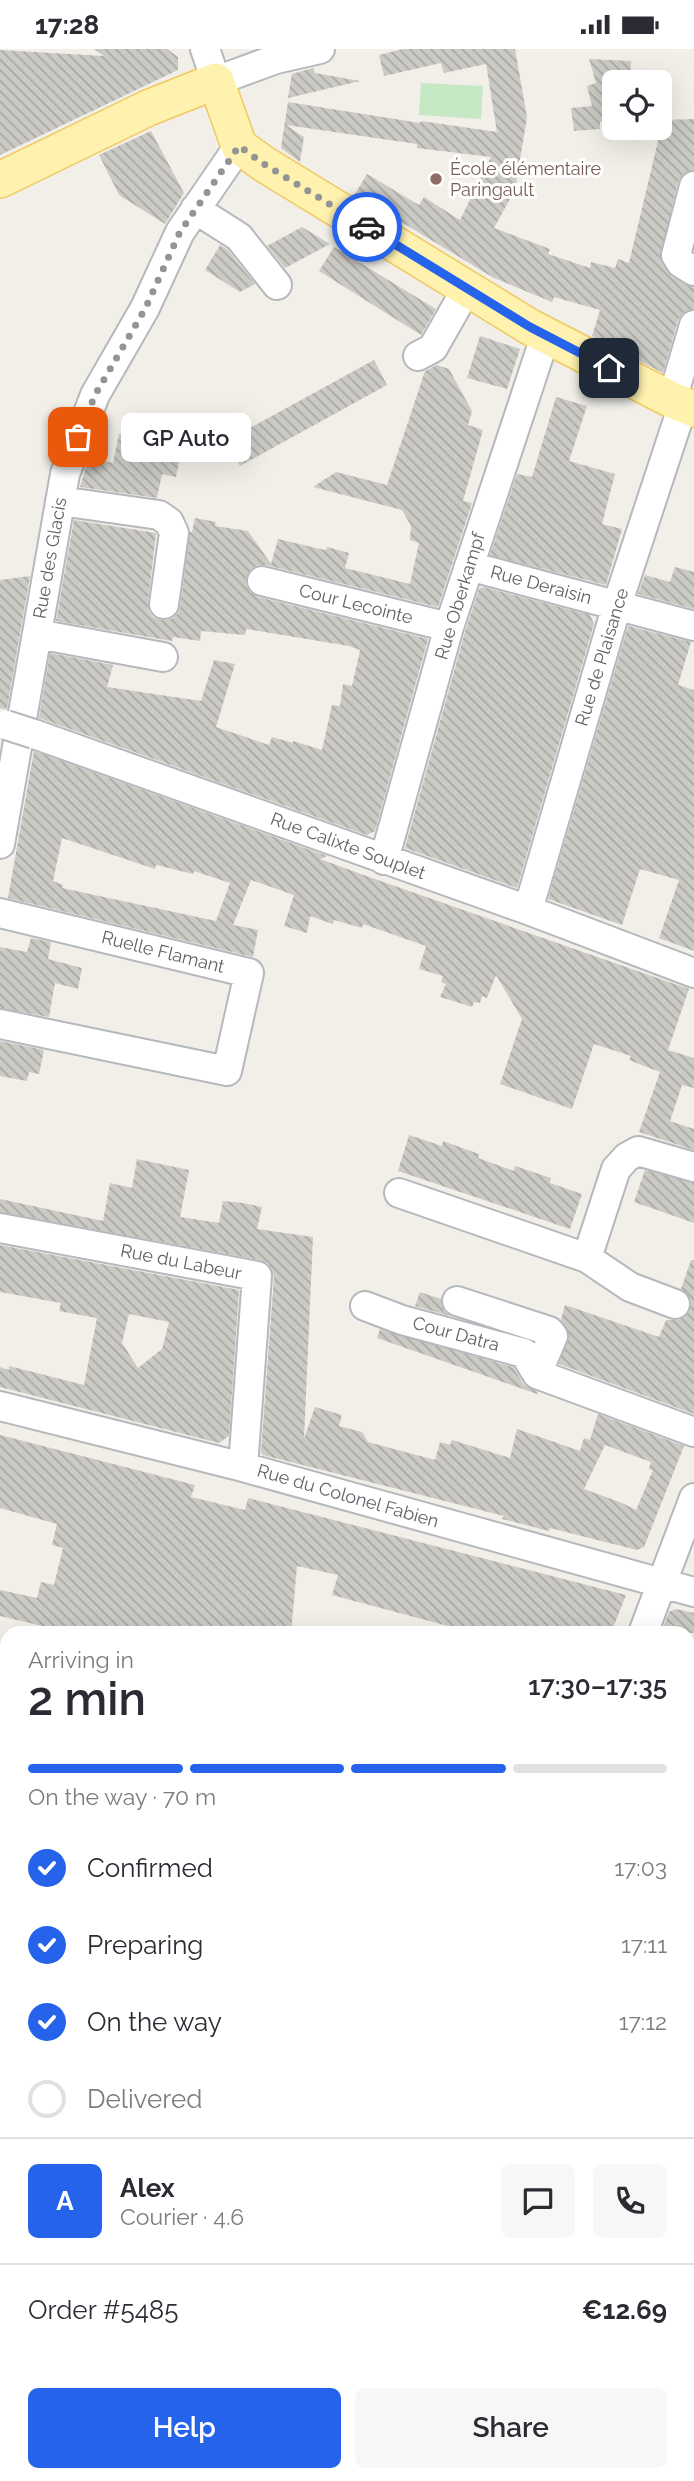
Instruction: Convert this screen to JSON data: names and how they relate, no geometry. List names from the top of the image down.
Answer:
{
  "streets": {
    "street": [
      "Rue des Glacis",
      "Rue Deraisin",
      "Rue Oberkampf",
      "Cour Lecointe",
      "Rue de Plaisance",
      "Rue Calixte Souplet",
      "Ruelle Flamant",
      "Rue du Labeur",
      "Cour Datra",
      "Rue du Colonel Fabien"
    ]
  },
  "crossings": [
    ["Rue Deraisin", "Rue Oberkampf"],
    ["Rue Deraisin", "Rue de Plaisance"],
    ["Rue Oberkampf", "Cour Lecointe"],
    ["Rue Oberkampf", "Rue Calixte Souplet"],
    ["Rue de Plaisance", "Rue Calixte Souplet"],
    ["Rue du Labeur", "Rue du Colonel Fabien"]
  ],
  "places": ["École élémentaire Paringault", "GP Auto"],
  "page": {
    "status": "17:28",
    "bubble": "GP Auto",
    "heading": ["2 min", "Arriving in", "17:30–17:35"],
    "panel": [
      "Alex",
      "Courier · 4.6",
      "Order #5485",
      "€12.69"
    ],
    "bar": "On the way · 70 m",
    "list": [
      ["Confirmed", "17:03"],
      ["Preparing", "17:11"],
      ["On the way", "17:12"],
      "Delivered"
    ],
    "round": "A",
    "buttons": ["Help", "Share"]
  }
}
